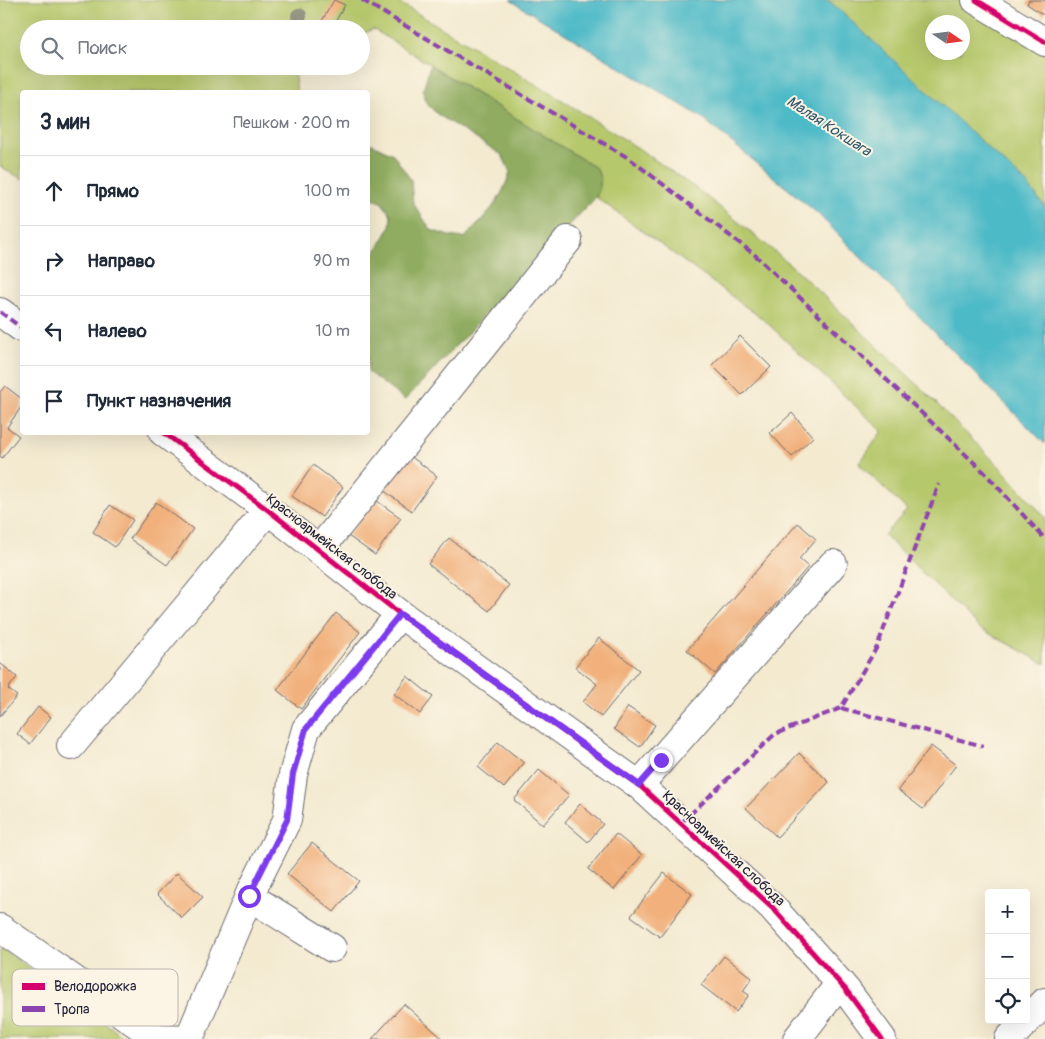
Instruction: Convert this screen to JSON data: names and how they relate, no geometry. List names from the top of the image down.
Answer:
{
  "streets": {
    "street": ["Красноармейская слобода"]
  },
  "water": ["Малая Кокшага"],
  "legend": ["Велодорожка", "Тропа"],
  "north": "right",
  "page": {
    "search": "Поиск",
    "heading": ["3 мин", "Пешком · 200 m"],
    "list": [
      ["Прямо", "100 m"],
      ["Направо", "90 m"],
      ["Налево", "10 m"],
      "Пункт назначения"
    ],
    "map_buttons": ["+", "−"]
  }
}
